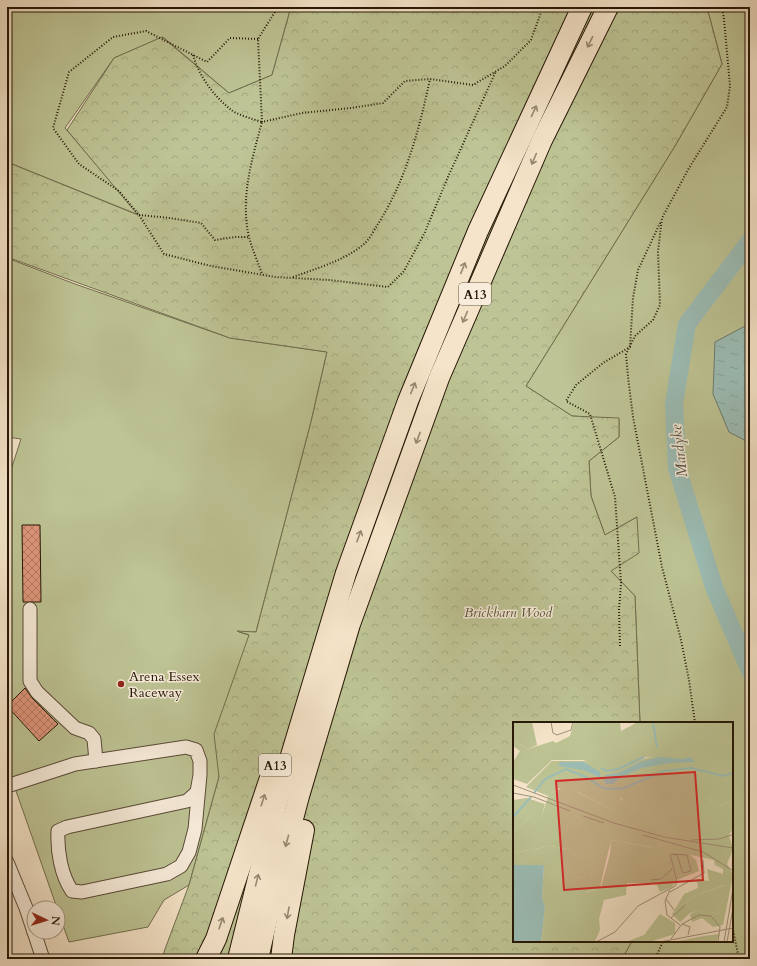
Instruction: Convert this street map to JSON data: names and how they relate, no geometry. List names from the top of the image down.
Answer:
{
  "streets": {
    "highway": ["A13"]
  },
  "water": ["Mardyke"],
  "parks": ["Brickbarn Wood"],
  "places": ["Arena Essex Raceway"],
  "north": "right"
}
